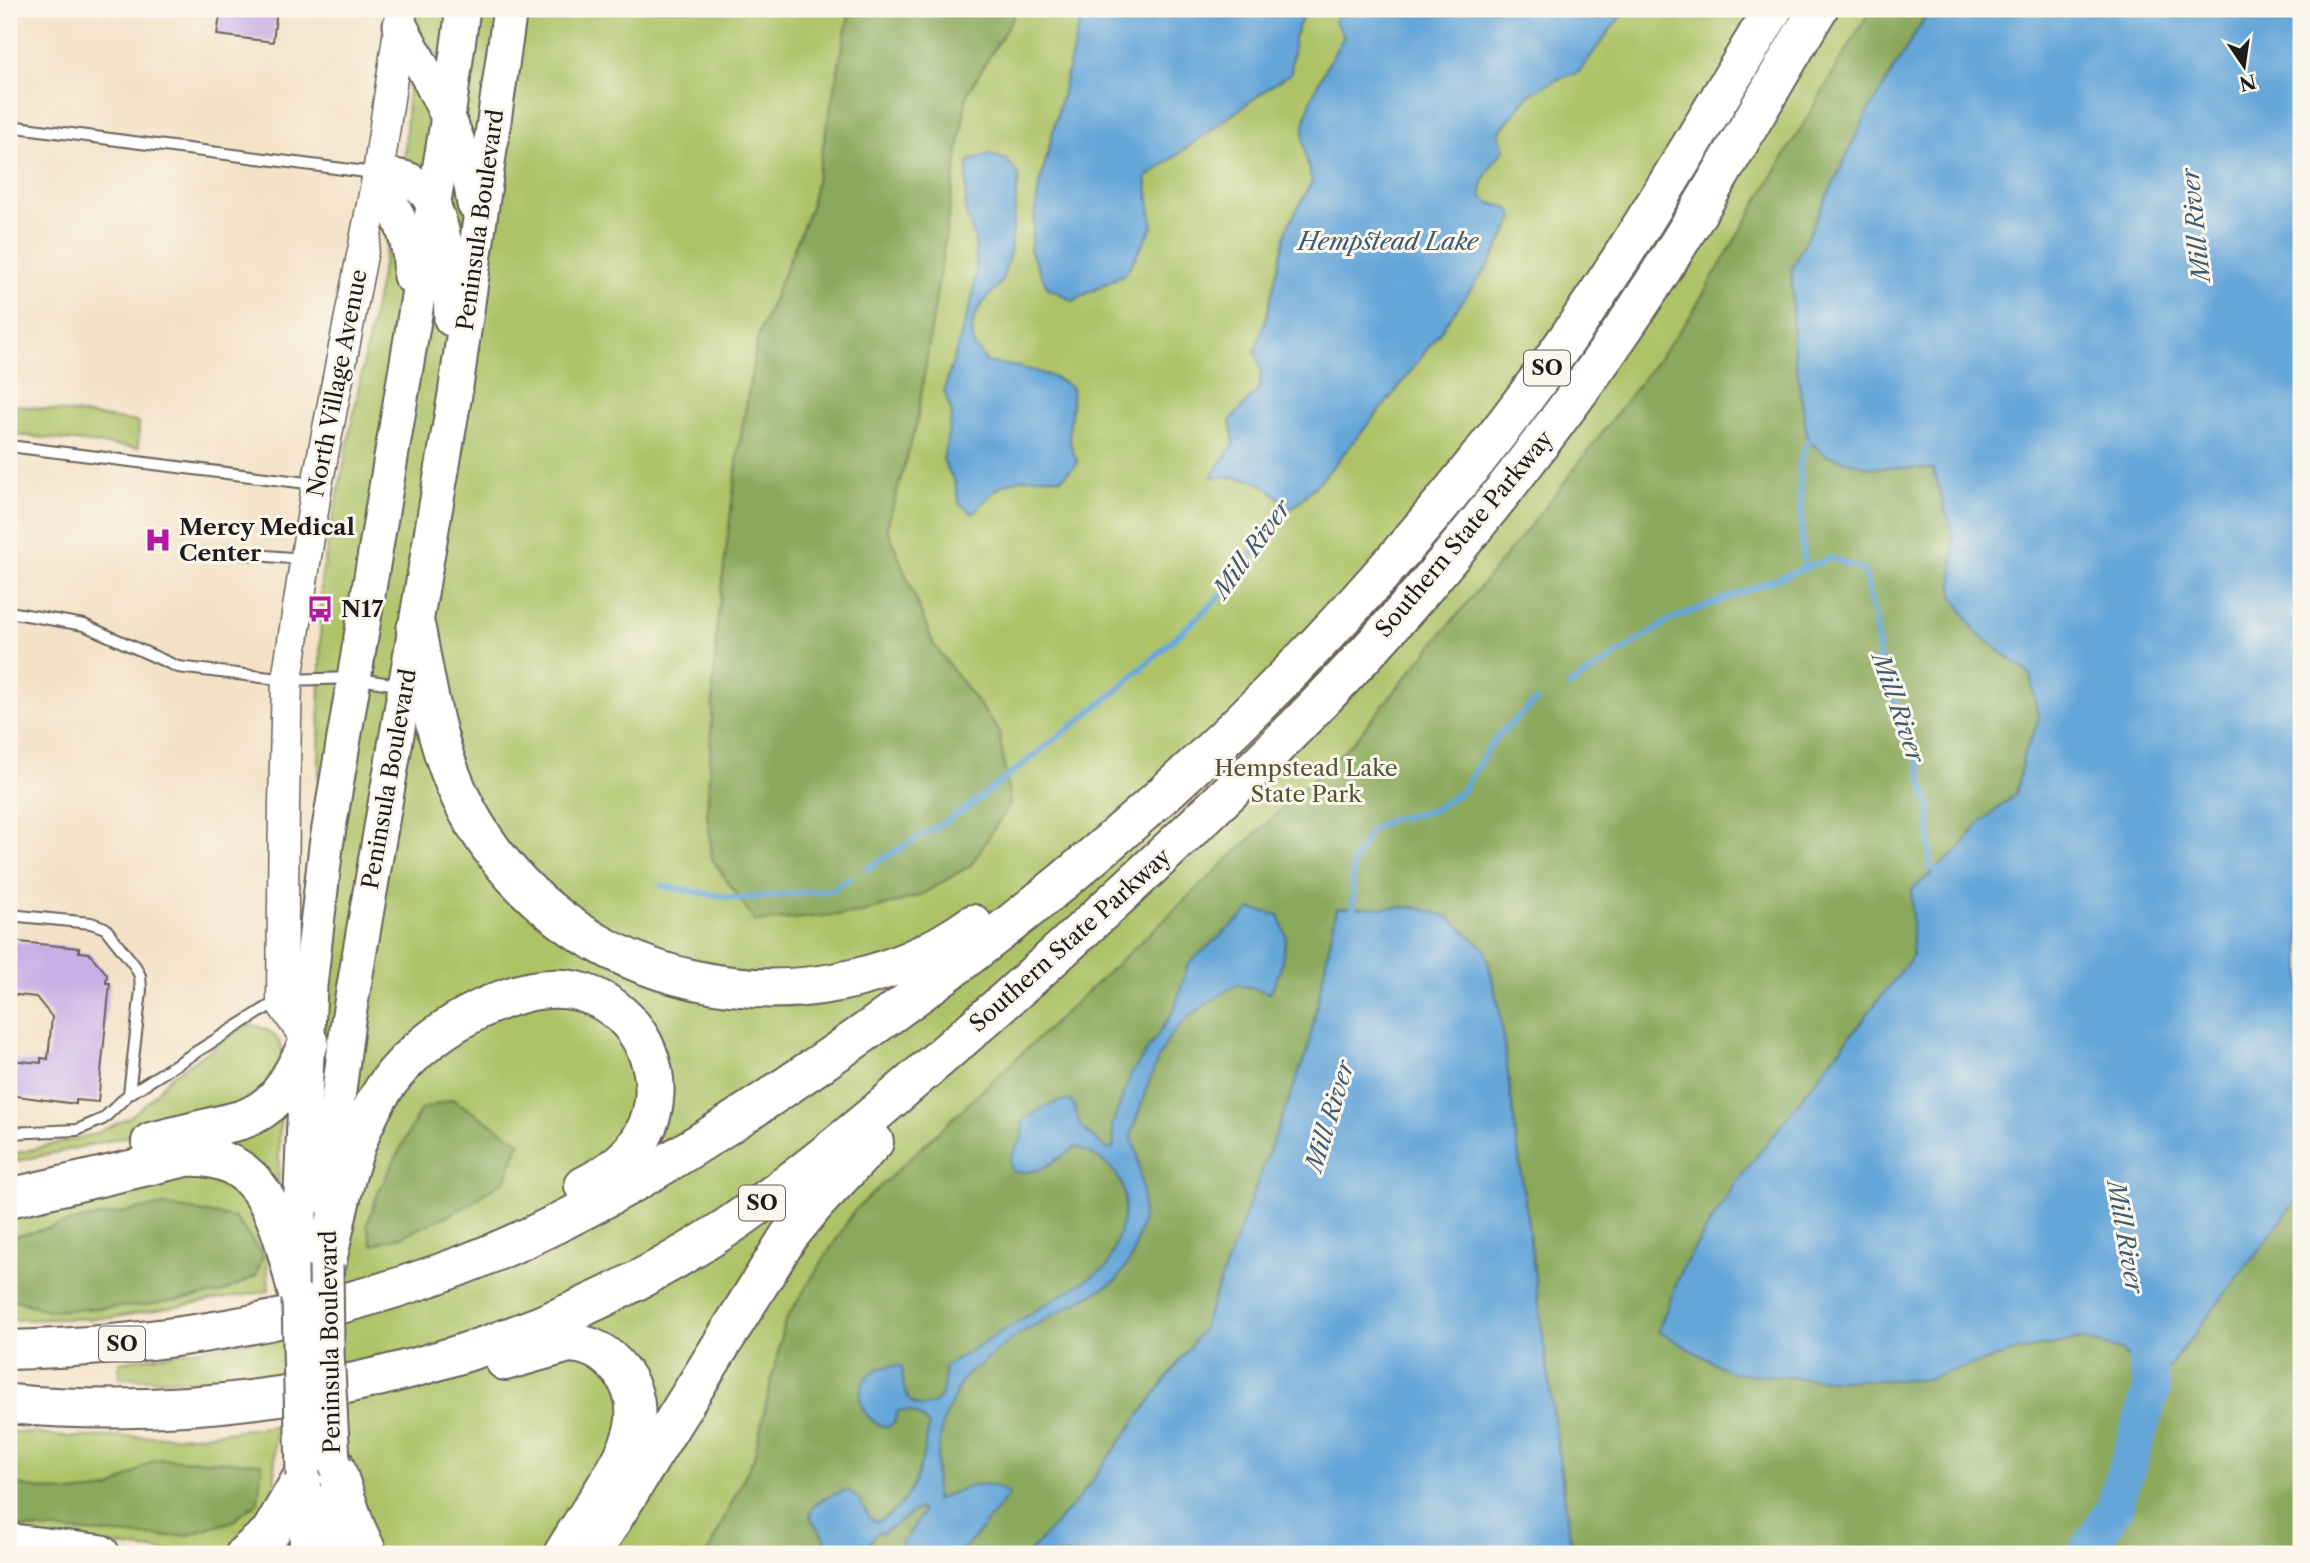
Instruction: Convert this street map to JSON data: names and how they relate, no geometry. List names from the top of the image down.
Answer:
{
  "streets": {
    "highway": ["SO", "Southern State Parkway"],
    "main road": ["Peninsula Boulevard"],
    "street": ["North Village Avenue"]
  },
  "crossings": [
    ["Peninsula Boulevard", "North Village Avenue"]
  ],
  "water": ["Mill River", "Hempstead Lake"],
  "parks": ["Hempstead Lake State Park"],
  "places": {
    "hospital": ["Mercy Medical Center"],
    "bus stop": ["N17"]
  },
  "north": "bottom"
}
